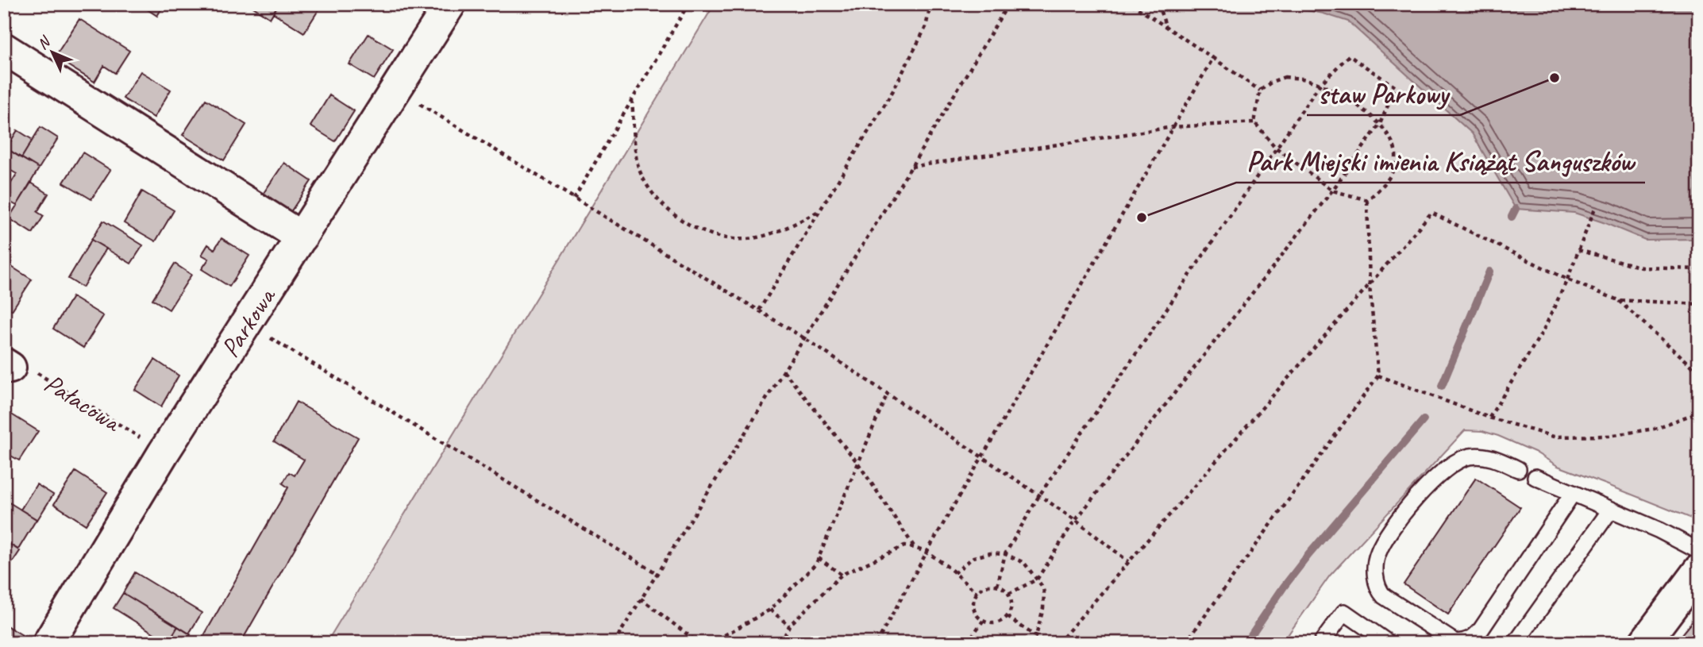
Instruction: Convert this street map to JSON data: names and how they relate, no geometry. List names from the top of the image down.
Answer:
{
  "streets": {
    "street": ["Parkowa"],
    "path": ["Pałacowa"]
  },
  "crossings": [
    ["Parkowa", "Pałacowa"]
  ],
  "places": ["staw Parkowy", "Park Miejski imienia Książąt Sanguszków"],
  "north": "top left"
}
